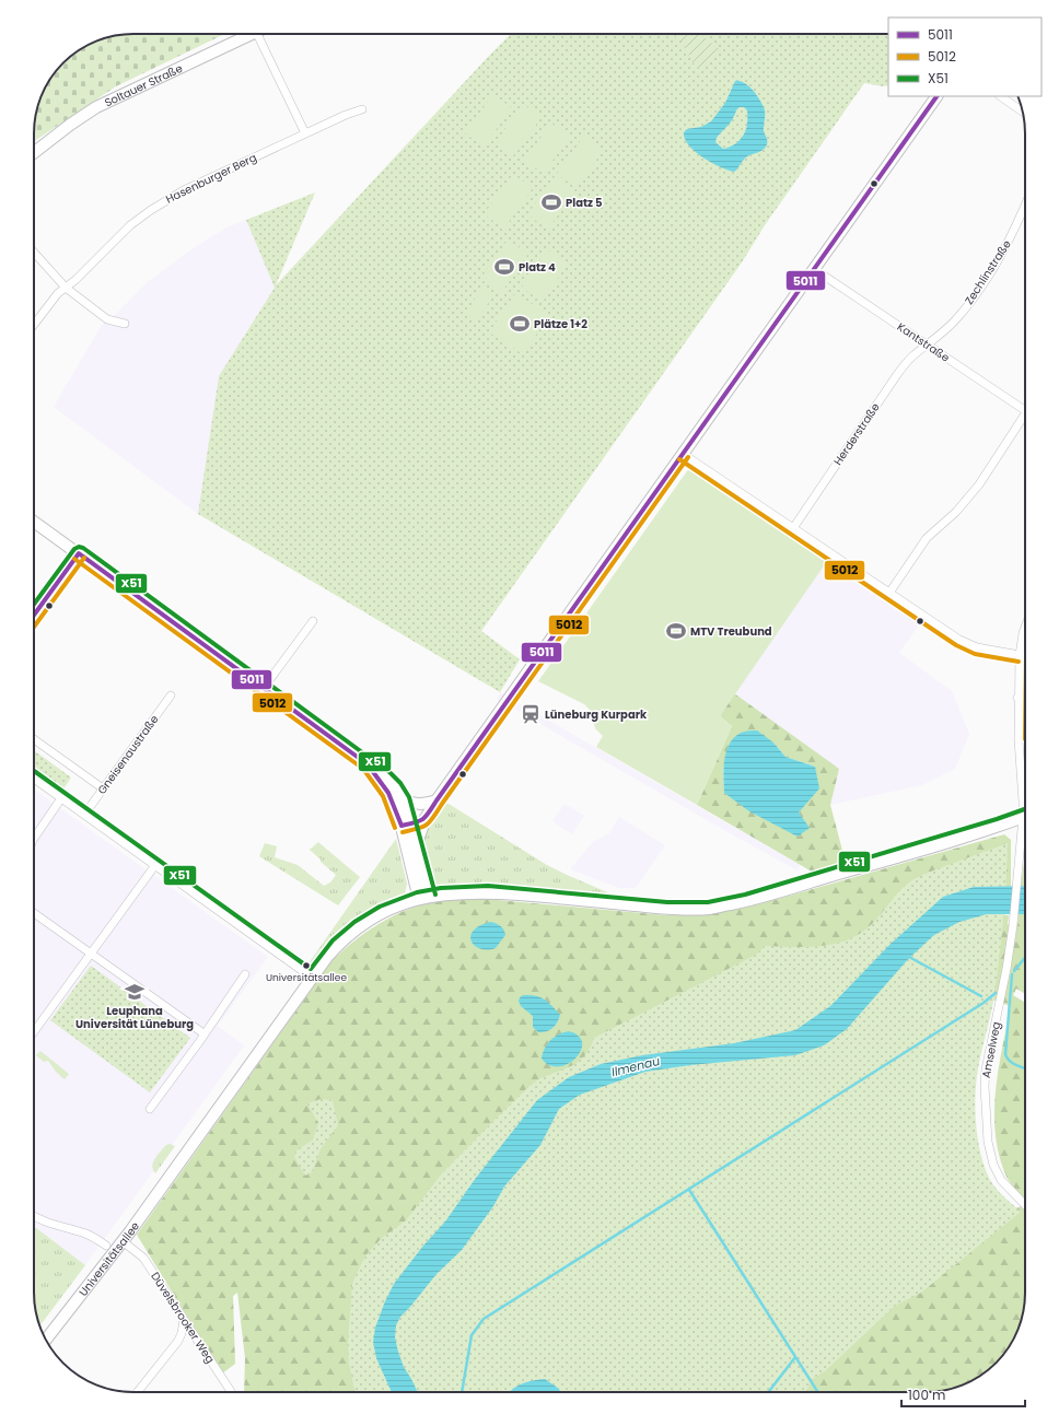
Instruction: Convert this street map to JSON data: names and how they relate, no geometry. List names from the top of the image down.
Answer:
{
  "streets": {
    "street": [
      "Soltauer Straße",
      "Hasenburger Berg",
      "Zechlinstraße",
      "Kantstraße",
      "Herderstraße",
      "Gneisenaustraße",
      "Amselweg",
      "Universitätsallee",
      "Düvelsbrooker Weg"
    ]
  },
  "crossings": [
    ["Zechlinstraße", "Kantstraße"],
    ["Zechlinstraße", "Herderstraße"],
    ["Kantstraße", "Herderstraße"],
    ["Universitätsallee", "Düvelsbrooker Weg"]
  ],
  "water": ["Ilmenau"],
  "places": {
    "sports": [
      "Platz 5",
      "Platz 4",
      "Plätze 1+2",
      "MTV Treubund"
    ],
    "station": ["Lüneburg Kurpark"],
    "other": ["Universitätsallee"],
    "school or university": ["Leuphana Universität Lüneburg"]
  },
  "lines": ["transit line 5011", "transit line 5012", "transit line X51"],
  "legend": ["5011", "5012", "X51"],
  "scale_bar": "100 m"
}
